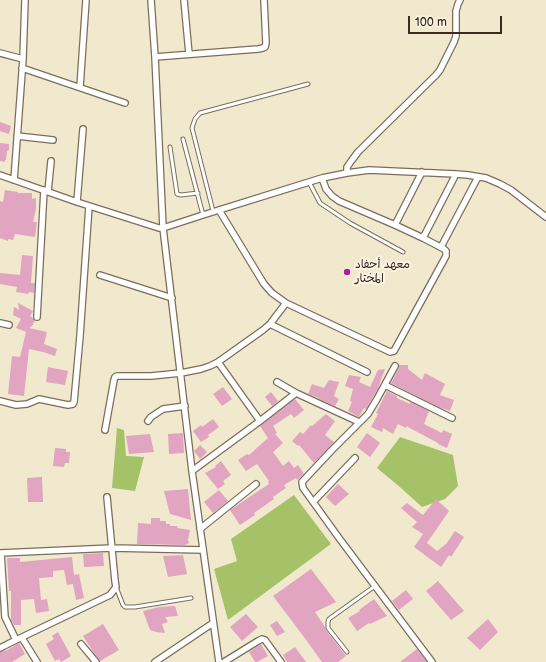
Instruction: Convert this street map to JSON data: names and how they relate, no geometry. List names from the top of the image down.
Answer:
{
  "places": ["معهد أحفاد المختار"],
  "scale_bar": "100 m"
}
